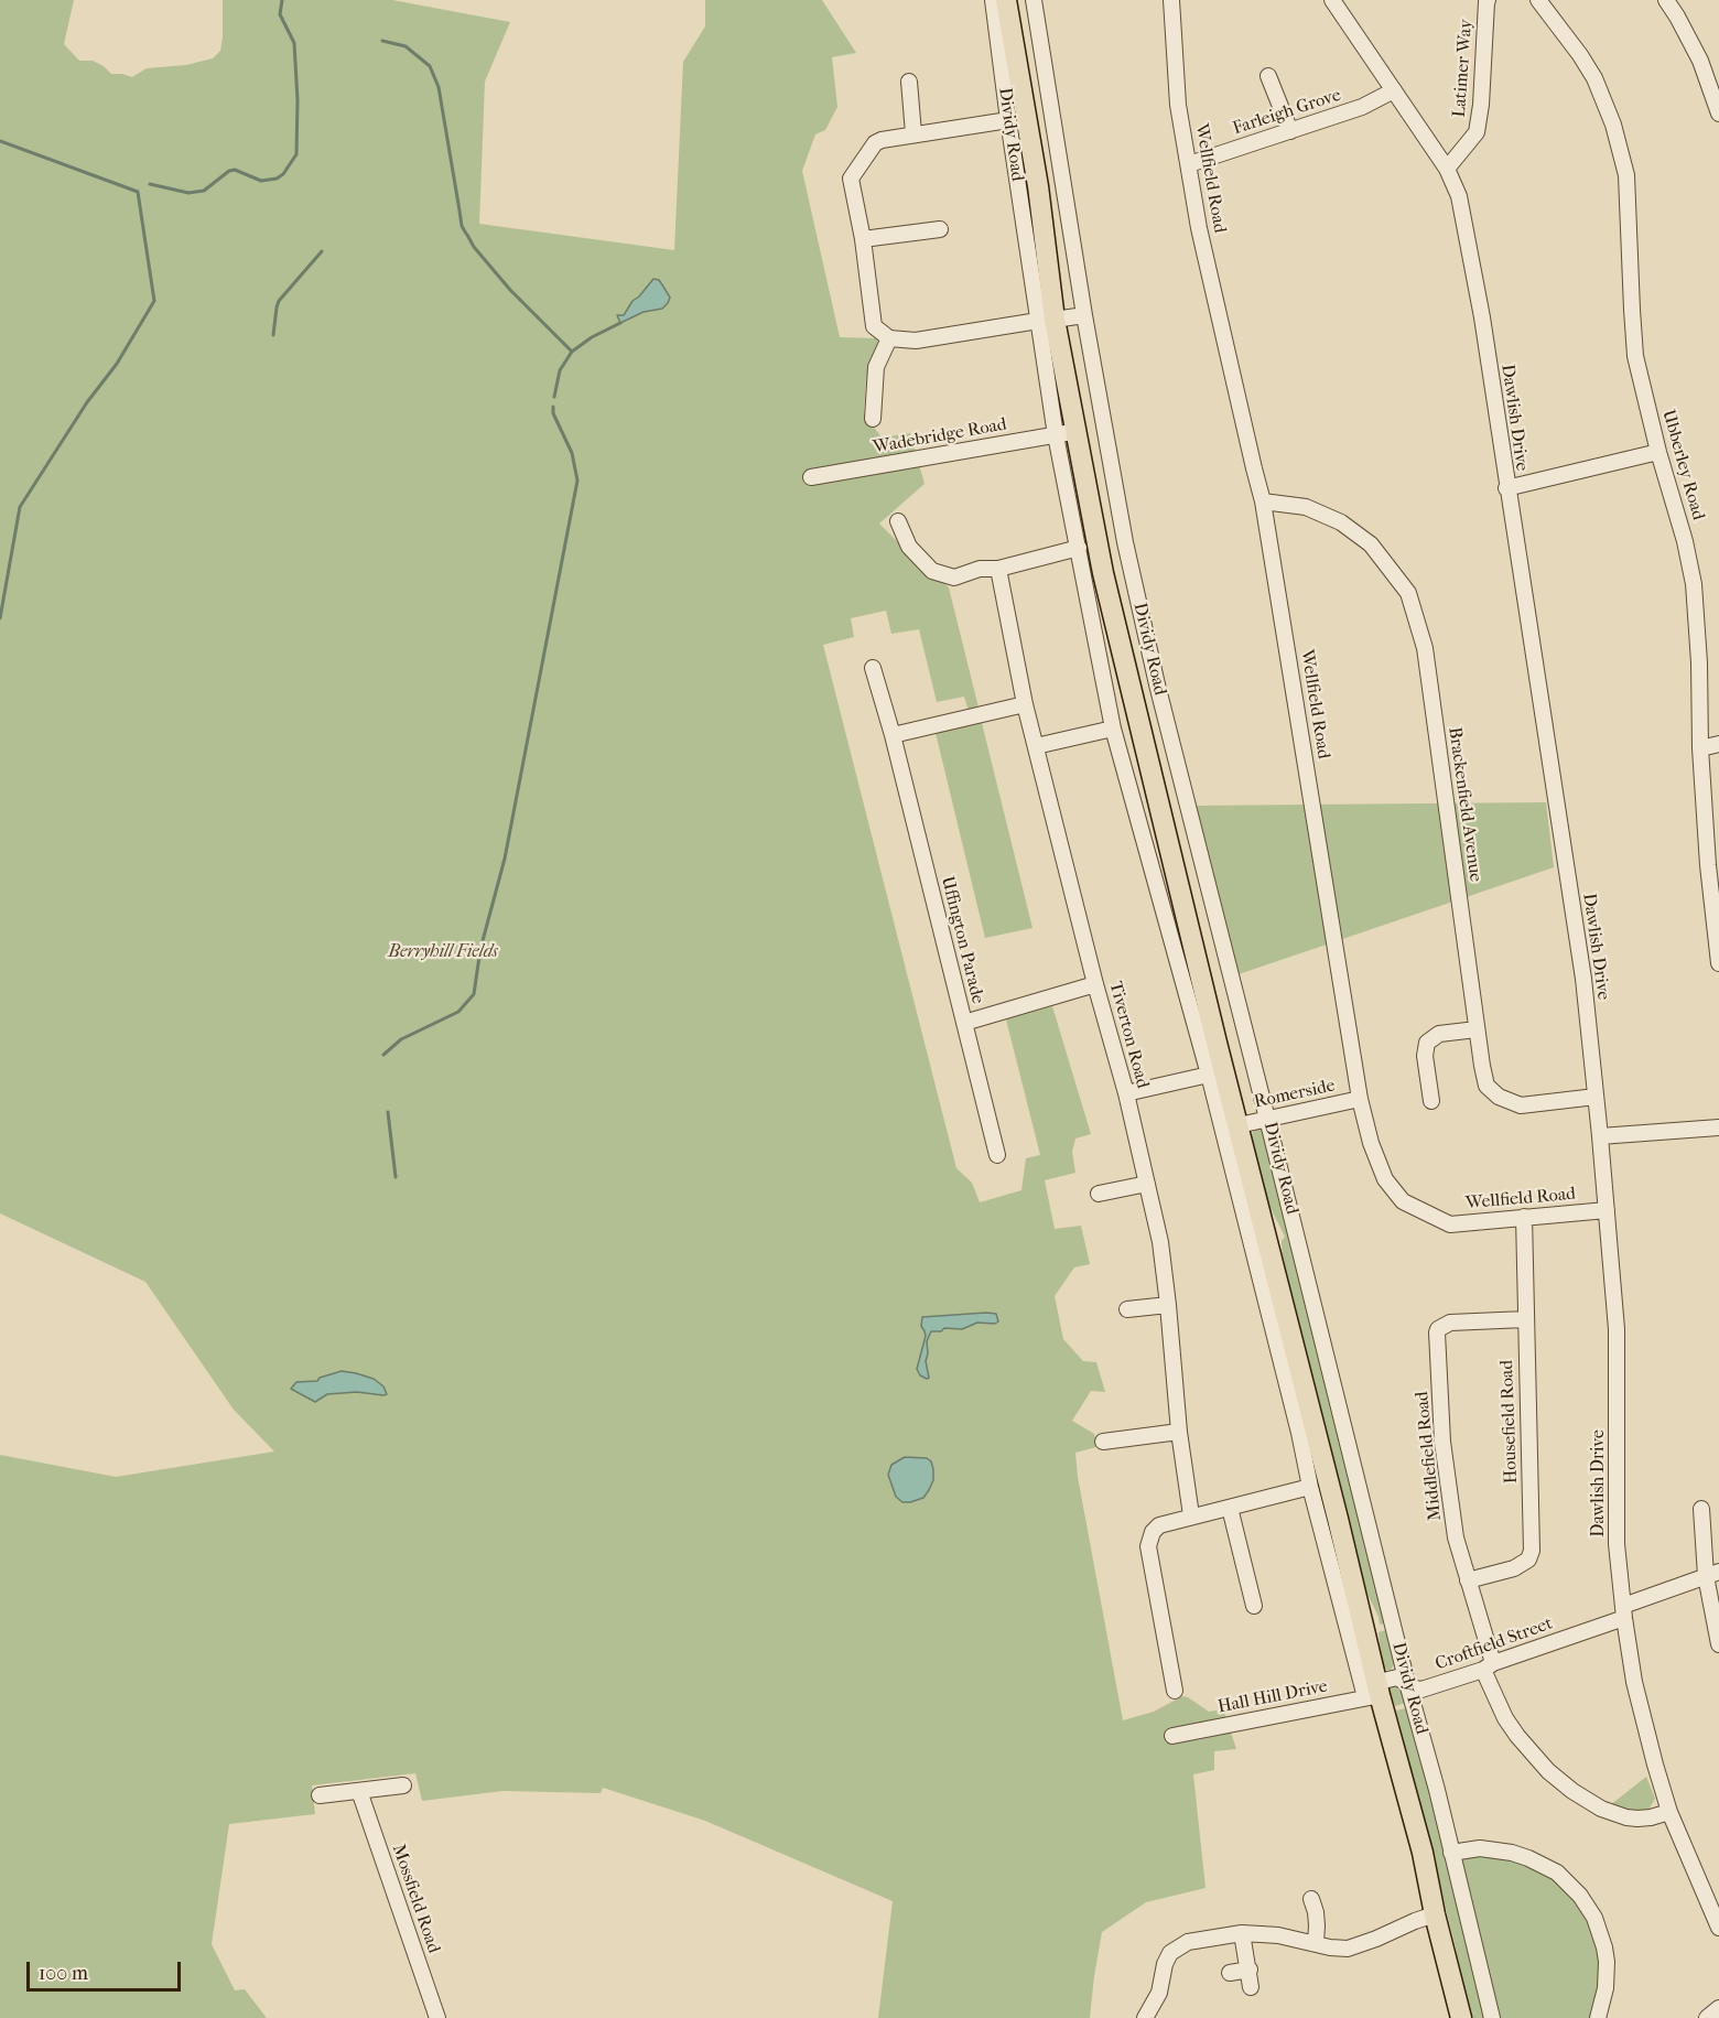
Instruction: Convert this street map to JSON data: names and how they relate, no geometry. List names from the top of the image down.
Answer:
{
  "streets": {
    "main road": ["Dividy Road"],
    "street": [
      "Latimer Way",
      "Farleigh Grove",
      "Wellfield Road",
      "Dawlish Drive",
      "Wadebridge Road",
      "Ubberley Road",
      "Brackenfield Avenue",
      "Uffington Parade",
      "Tiverton Road",
      "Romerside",
      "Housefield Road",
      "Middlefield Road",
      "Croftfield Street",
      "Hall Hill Drive",
      "Mossfield Road"
    ]
  },
  "crossings": [
    ["Latimer Way", "Dawlish Drive"],
    ["Farleigh Grove", "Wellfield Road"],
    ["Farleigh Grove", "Dawlish Drive"],
    ["Dividy Road", "Wadebridge Road"],
    ["Dividy Road", "Romerside"],
    ["Dividy Road", "Croftfield Street"],
    ["Dividy Road", "Hall Hill Drive"],
    ["Wellfield Road", "Dawlish Drive"],
    ["Wellfield Road", "Brackenfield Avenue"],
    ["Wellfield Road", "Romerside"],
    ["Wellfield Road", "Housefield Road"],
    ["Dawlish Drive", "Brackenfield Avenue"],
    ["Dawlish Drive", "Middlefield Road"],
    ["Dawlish Drive", "Croftfield Street"],
    ["Housefield Road", "Middlefield Road"],
    ["Middlefield Road", "Croftfield Street"],
    ["Croftfield Street", "Hall Hill Drive"]
  ],
  "parks": ["Berryhill Fields"],
  "scale_bar": "100 m"
}
